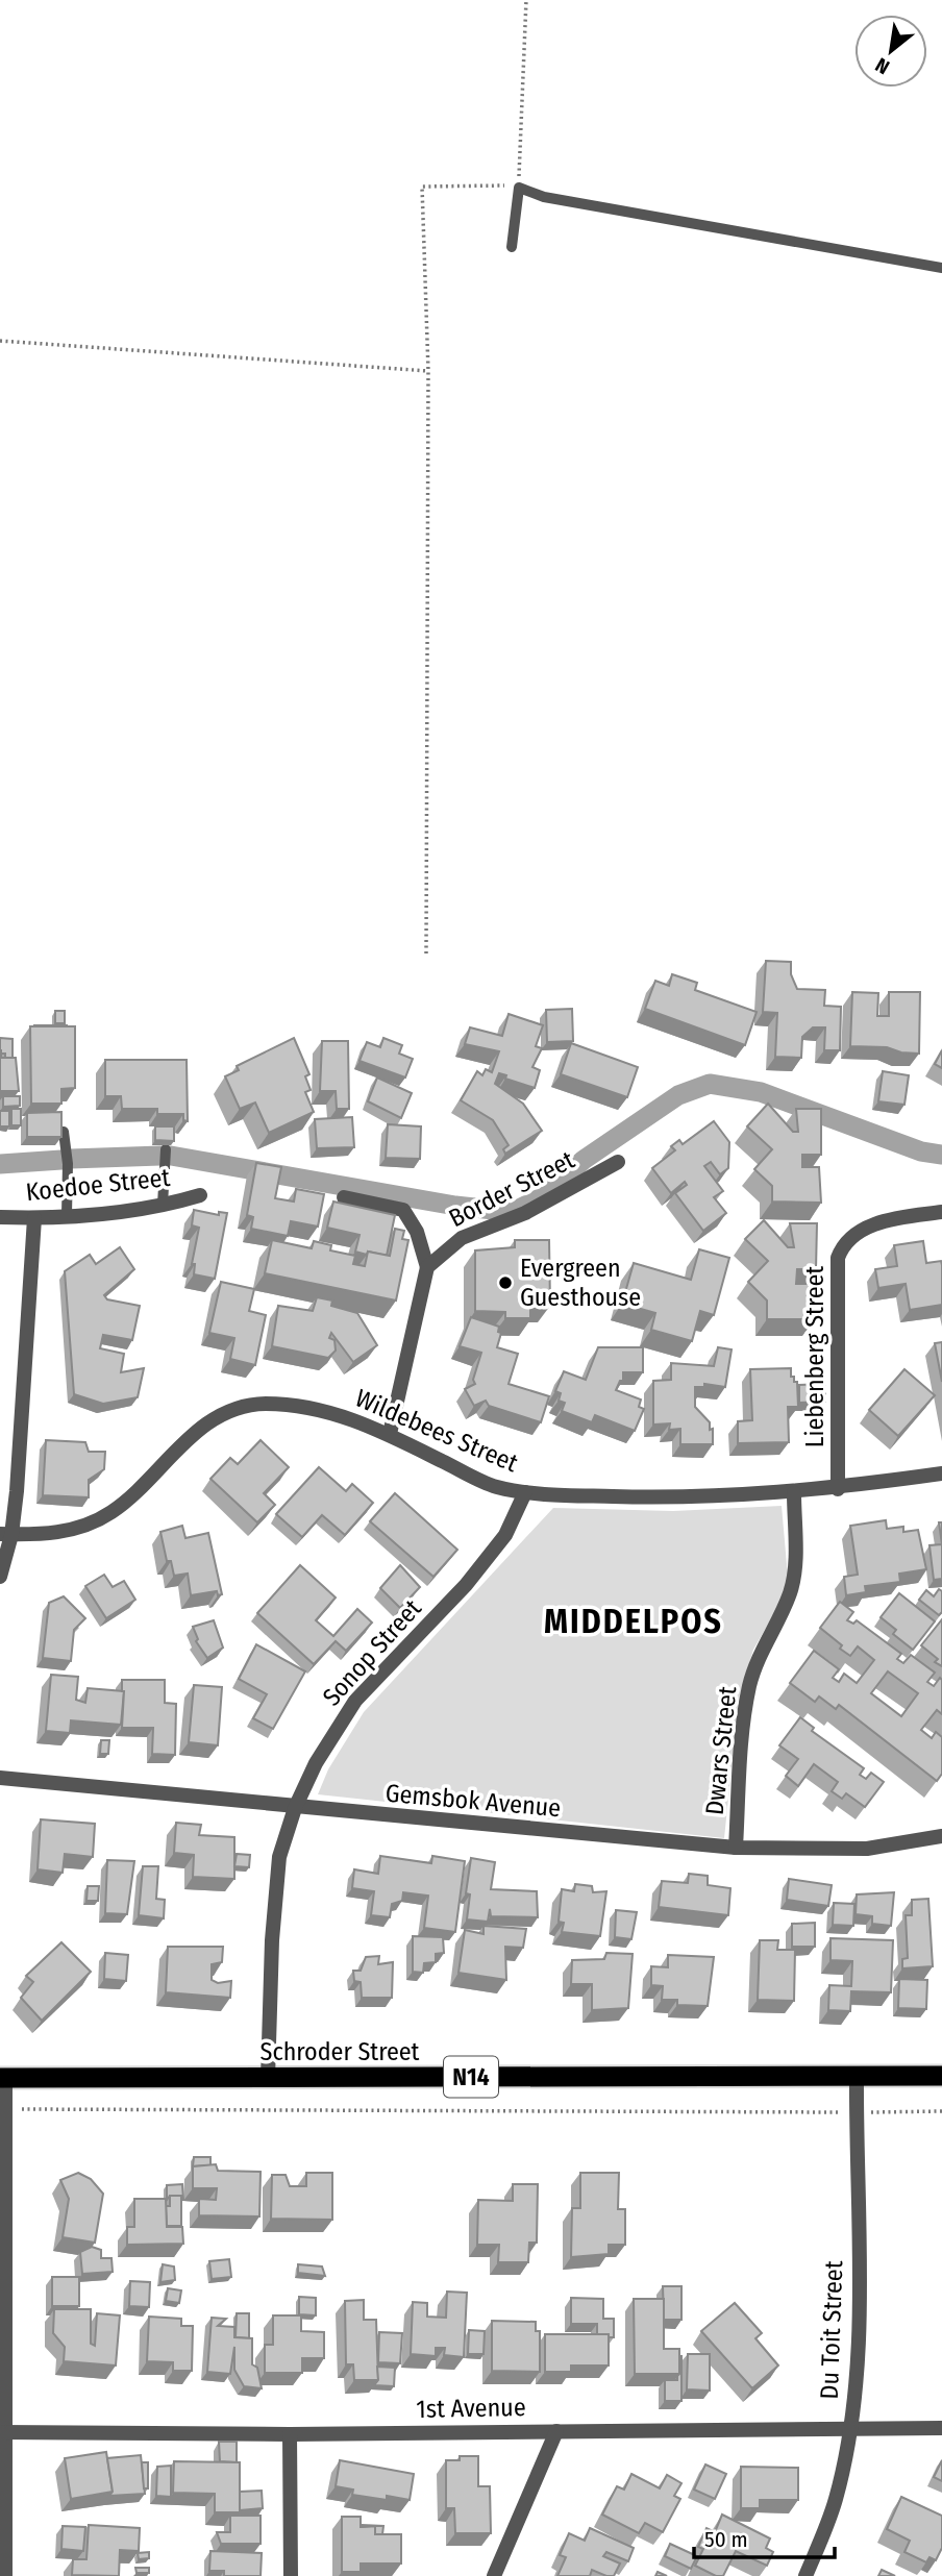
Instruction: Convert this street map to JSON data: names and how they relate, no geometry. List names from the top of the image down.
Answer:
{
  "streets": {
    "highway": ["Schroder Street", "N14"],
    "street": [
      "Koedoe Street",
      "Border Street",
      "Liebenberg Street",
      "Wildebees Street",
      "Sonop Street",
      "Dwars Street",
      "Gemsbok Avenue",
      "Du Toit Street",
      "1st Avenue"
    ]
  },
  "crossings": [
    ["Liebenberg Street", "Wildebees Street"],
    ["Wildebees Street", "Sonop Street"],
    ["Wildebees Street", "Dwars Street"],
    ["Sonop Street", "Gemsbok Avenue"],
    ["Sonop Street", "Schroder Street"],
    ["Dwars Street", "Gemsbok Avenue"],
    ["Schroder Street", "Du Toit Street"],
    ["Du Toit Street", "1st Avenue"]
  ],
  "districts": ["MIDDELPOS"],
  "places": ["Evergreen Guesthouse"],
  "scale_bar": "50 m",
  "north": "bottom left"
}
